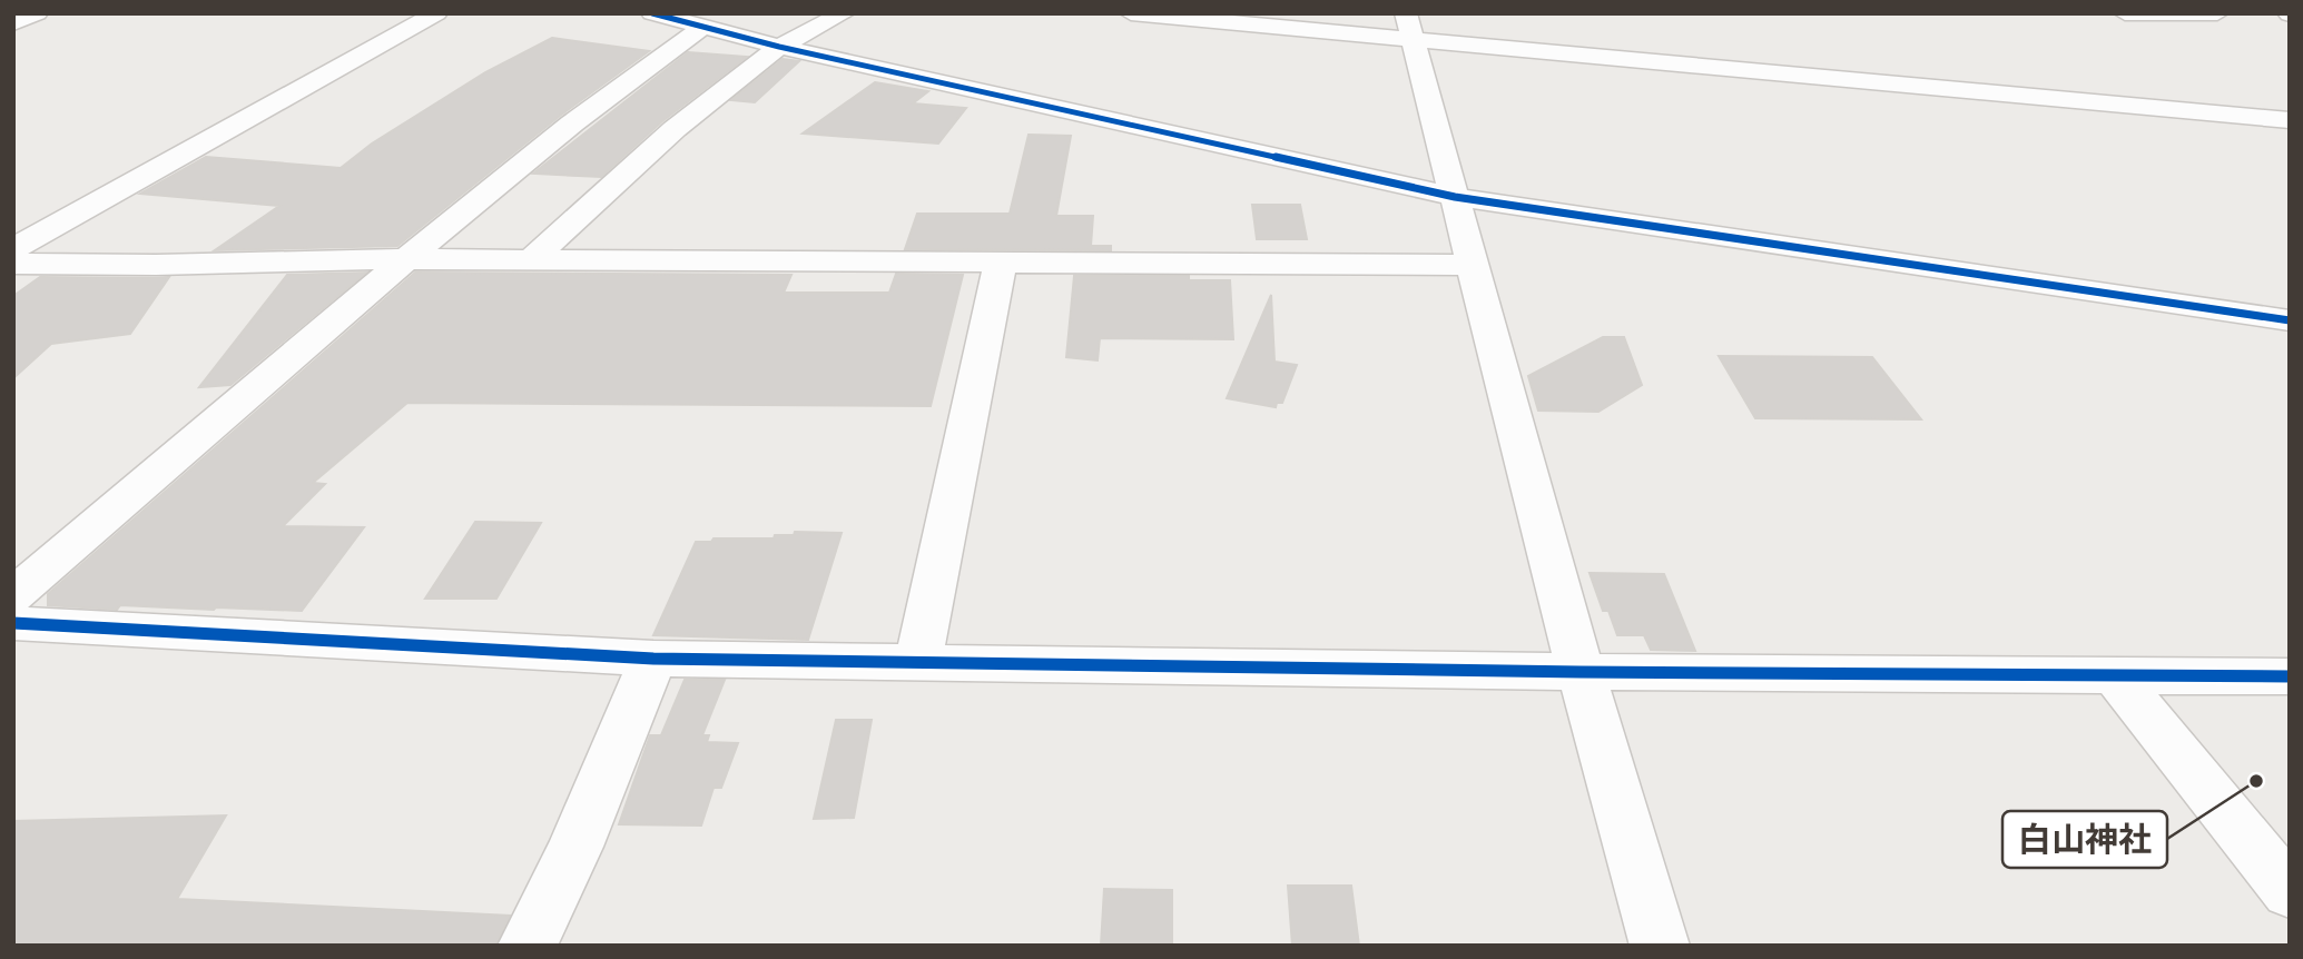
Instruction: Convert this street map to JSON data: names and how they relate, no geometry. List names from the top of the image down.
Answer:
{
  "places": ["白山神社"]
}
